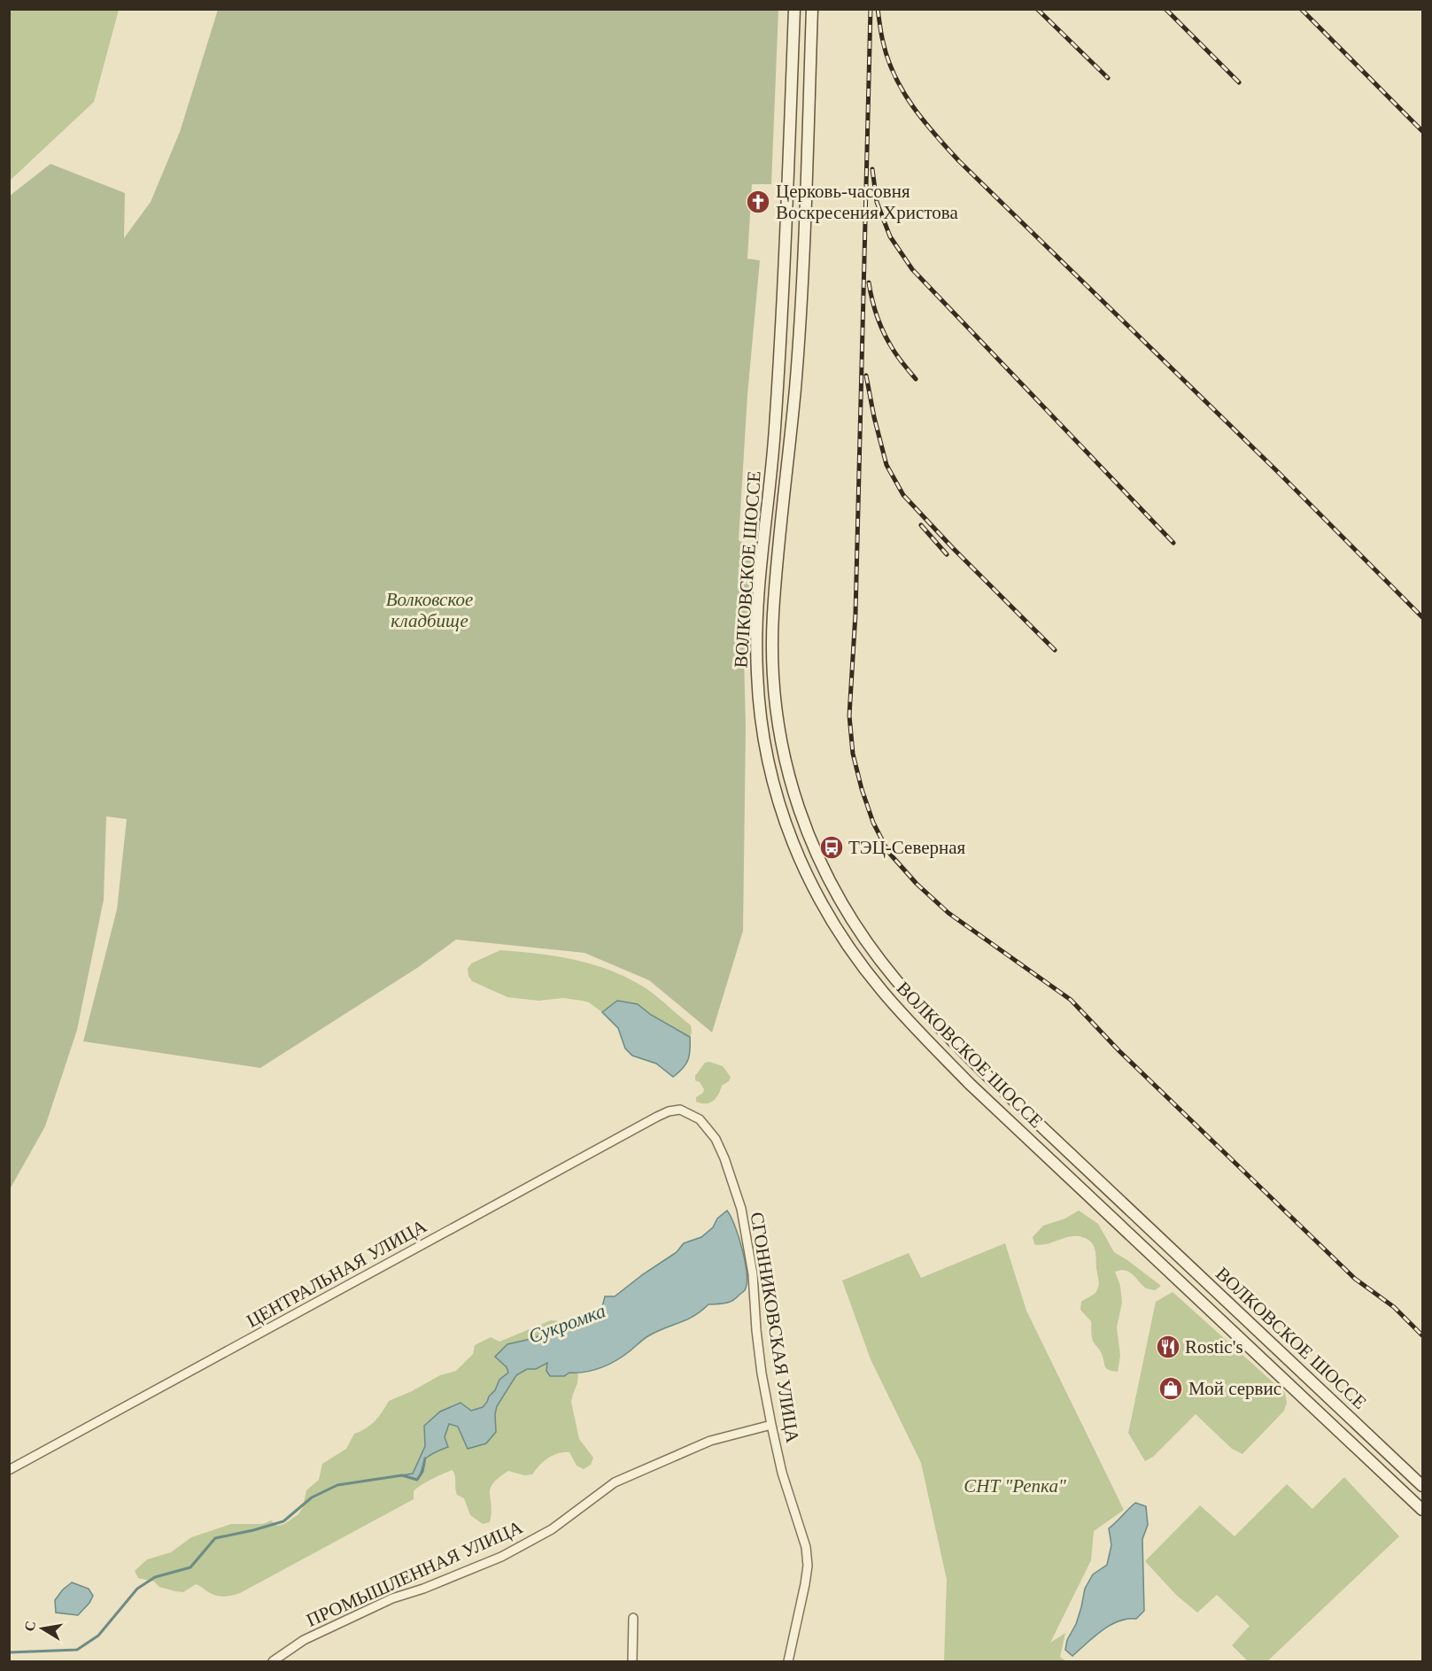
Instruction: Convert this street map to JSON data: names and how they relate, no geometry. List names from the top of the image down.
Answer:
{
  "streets": {
    "main road": ["ВОЛКОВСКОЕ ШОССЕ"],
    "street": ["ЦЕНТРАЛЬНАЯ УЛИЦА", "СГОННИКОВСКАЯ УЛИЦА", "ПРОМЫШЛЕННАЯ УЛИЦА"]
  },
  "crossings": [
    ["ЦЕНТРАЛЬНАЯ УЛИЦА", "СГОННИКОВСКАЯ УЛИЦА"],
    ["СГОННИКОВСКАЯ УЛИЦА", "ПРОМЫШЛЕННАЯ УЛИЦА"]
  ],
  "water": ["Сукромка"],
  "parks": ["Волковское кладбище", "СНТ \"Репка\""],
  "places": {
    "church": ["Церковь-часовня Воскресения Христова"],
    "bus stop": ["ТЭЦ-Северная"],
    "restaurant": ["Rostic's"],
    "shop": ["Мой сервис"]
  },
  "north": "left"
}
